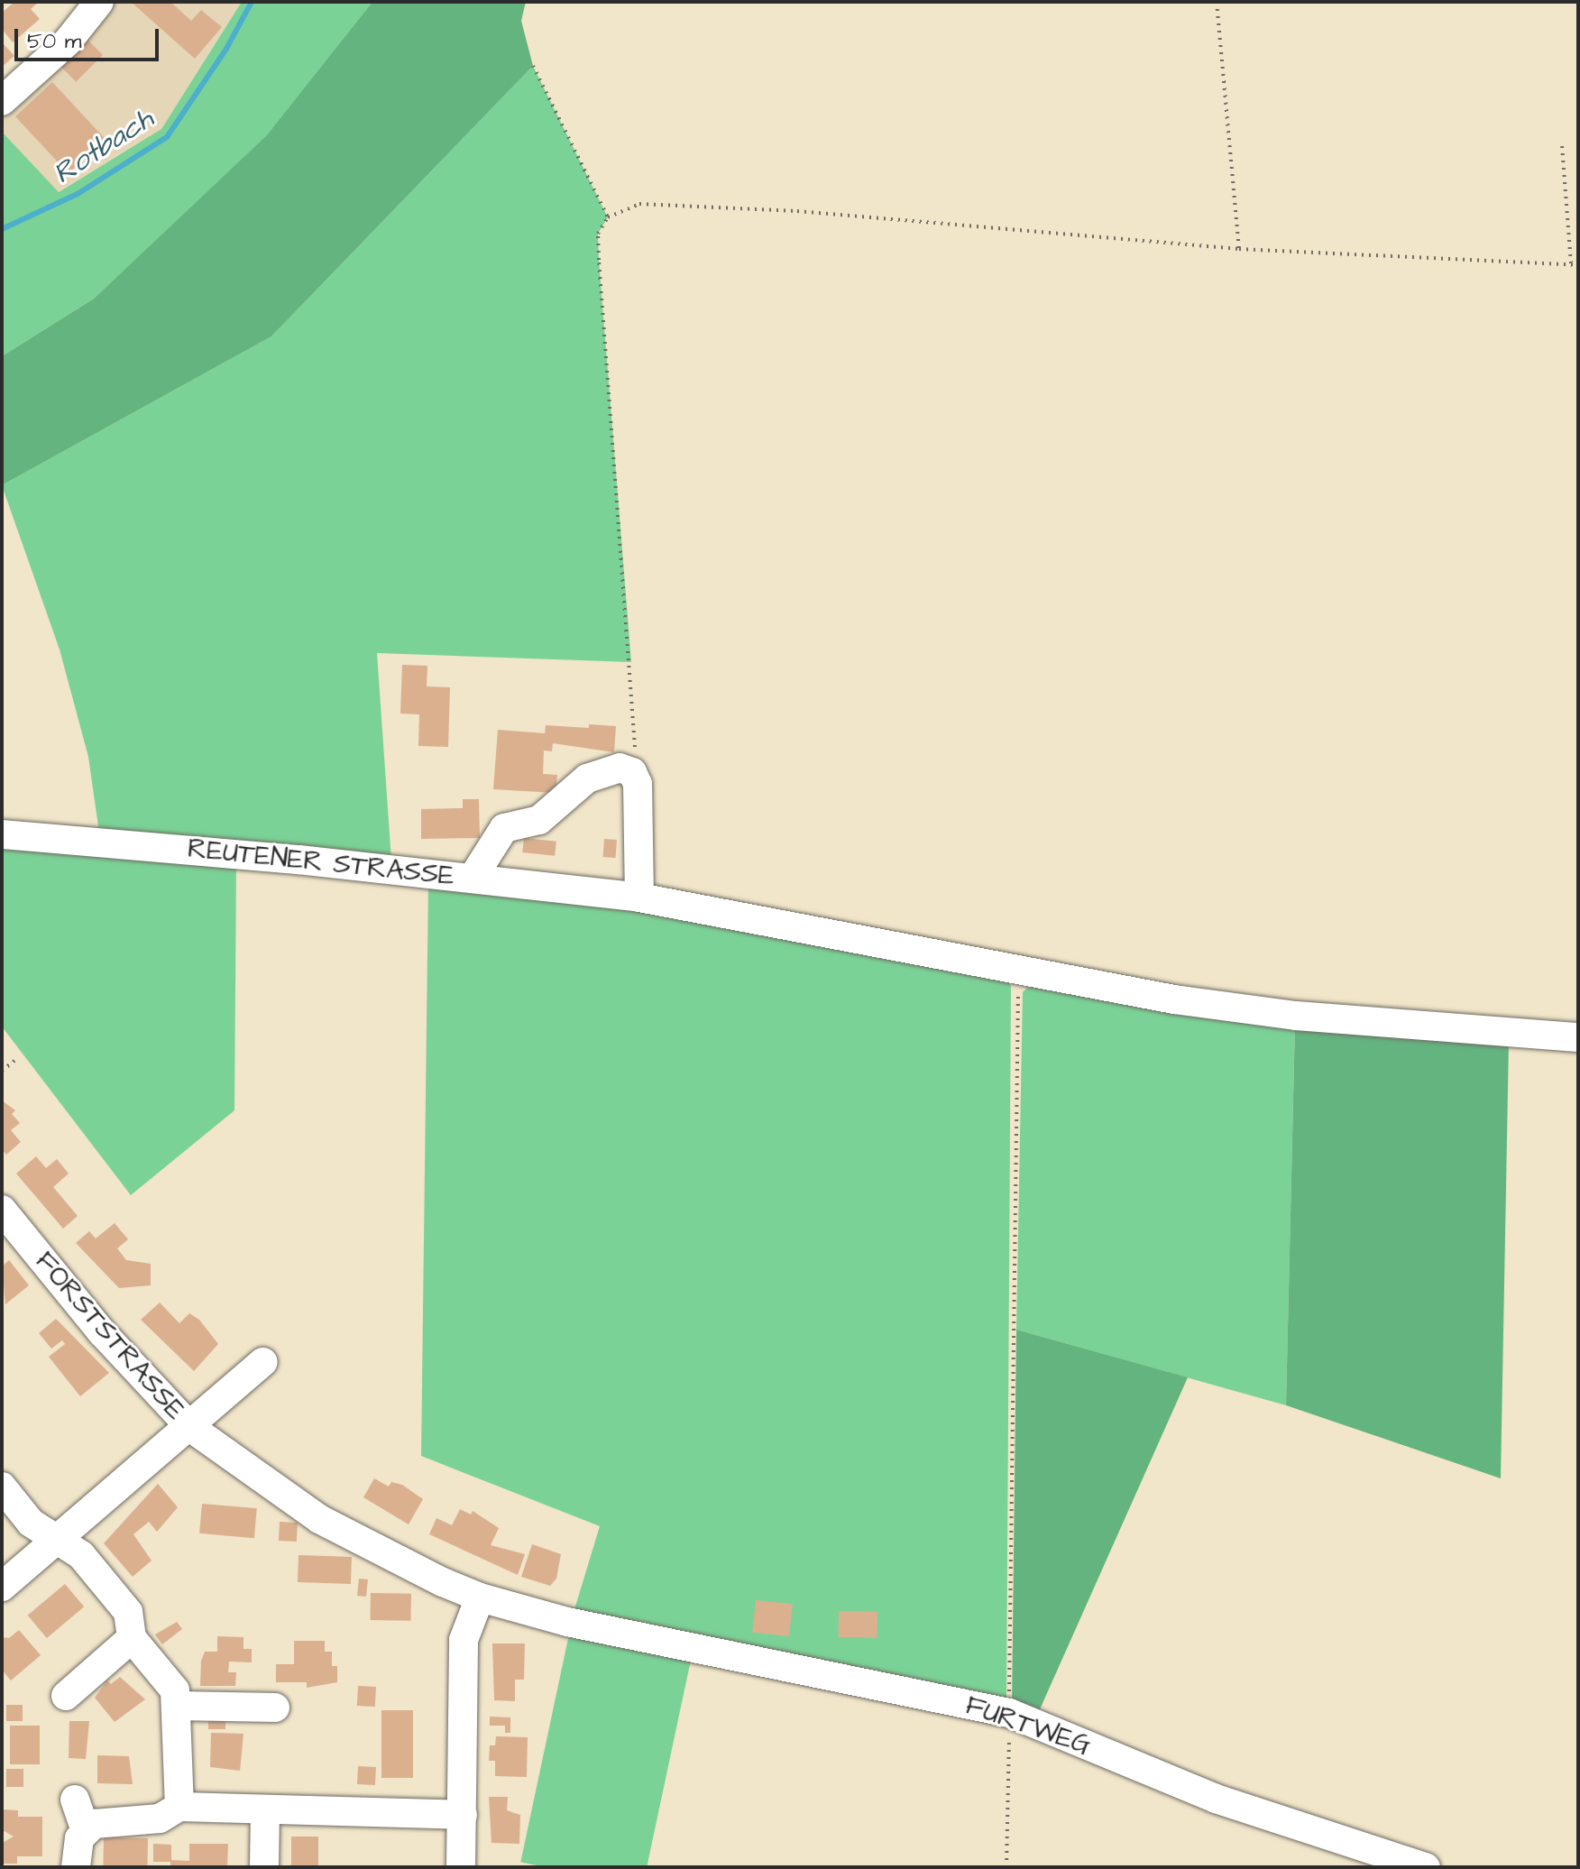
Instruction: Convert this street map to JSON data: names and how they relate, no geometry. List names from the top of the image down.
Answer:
{
  "streets": {
    "street": ["REUTENER STRASSE", "FORSTSTRASSE", "FURTWEG"]
  },
  "crossings": [
    ["FORSTSTRASSE", "FURTWEG"]
  ],
  "water": ["Rotbach"],
  "scale_bar": "50 m"
}
